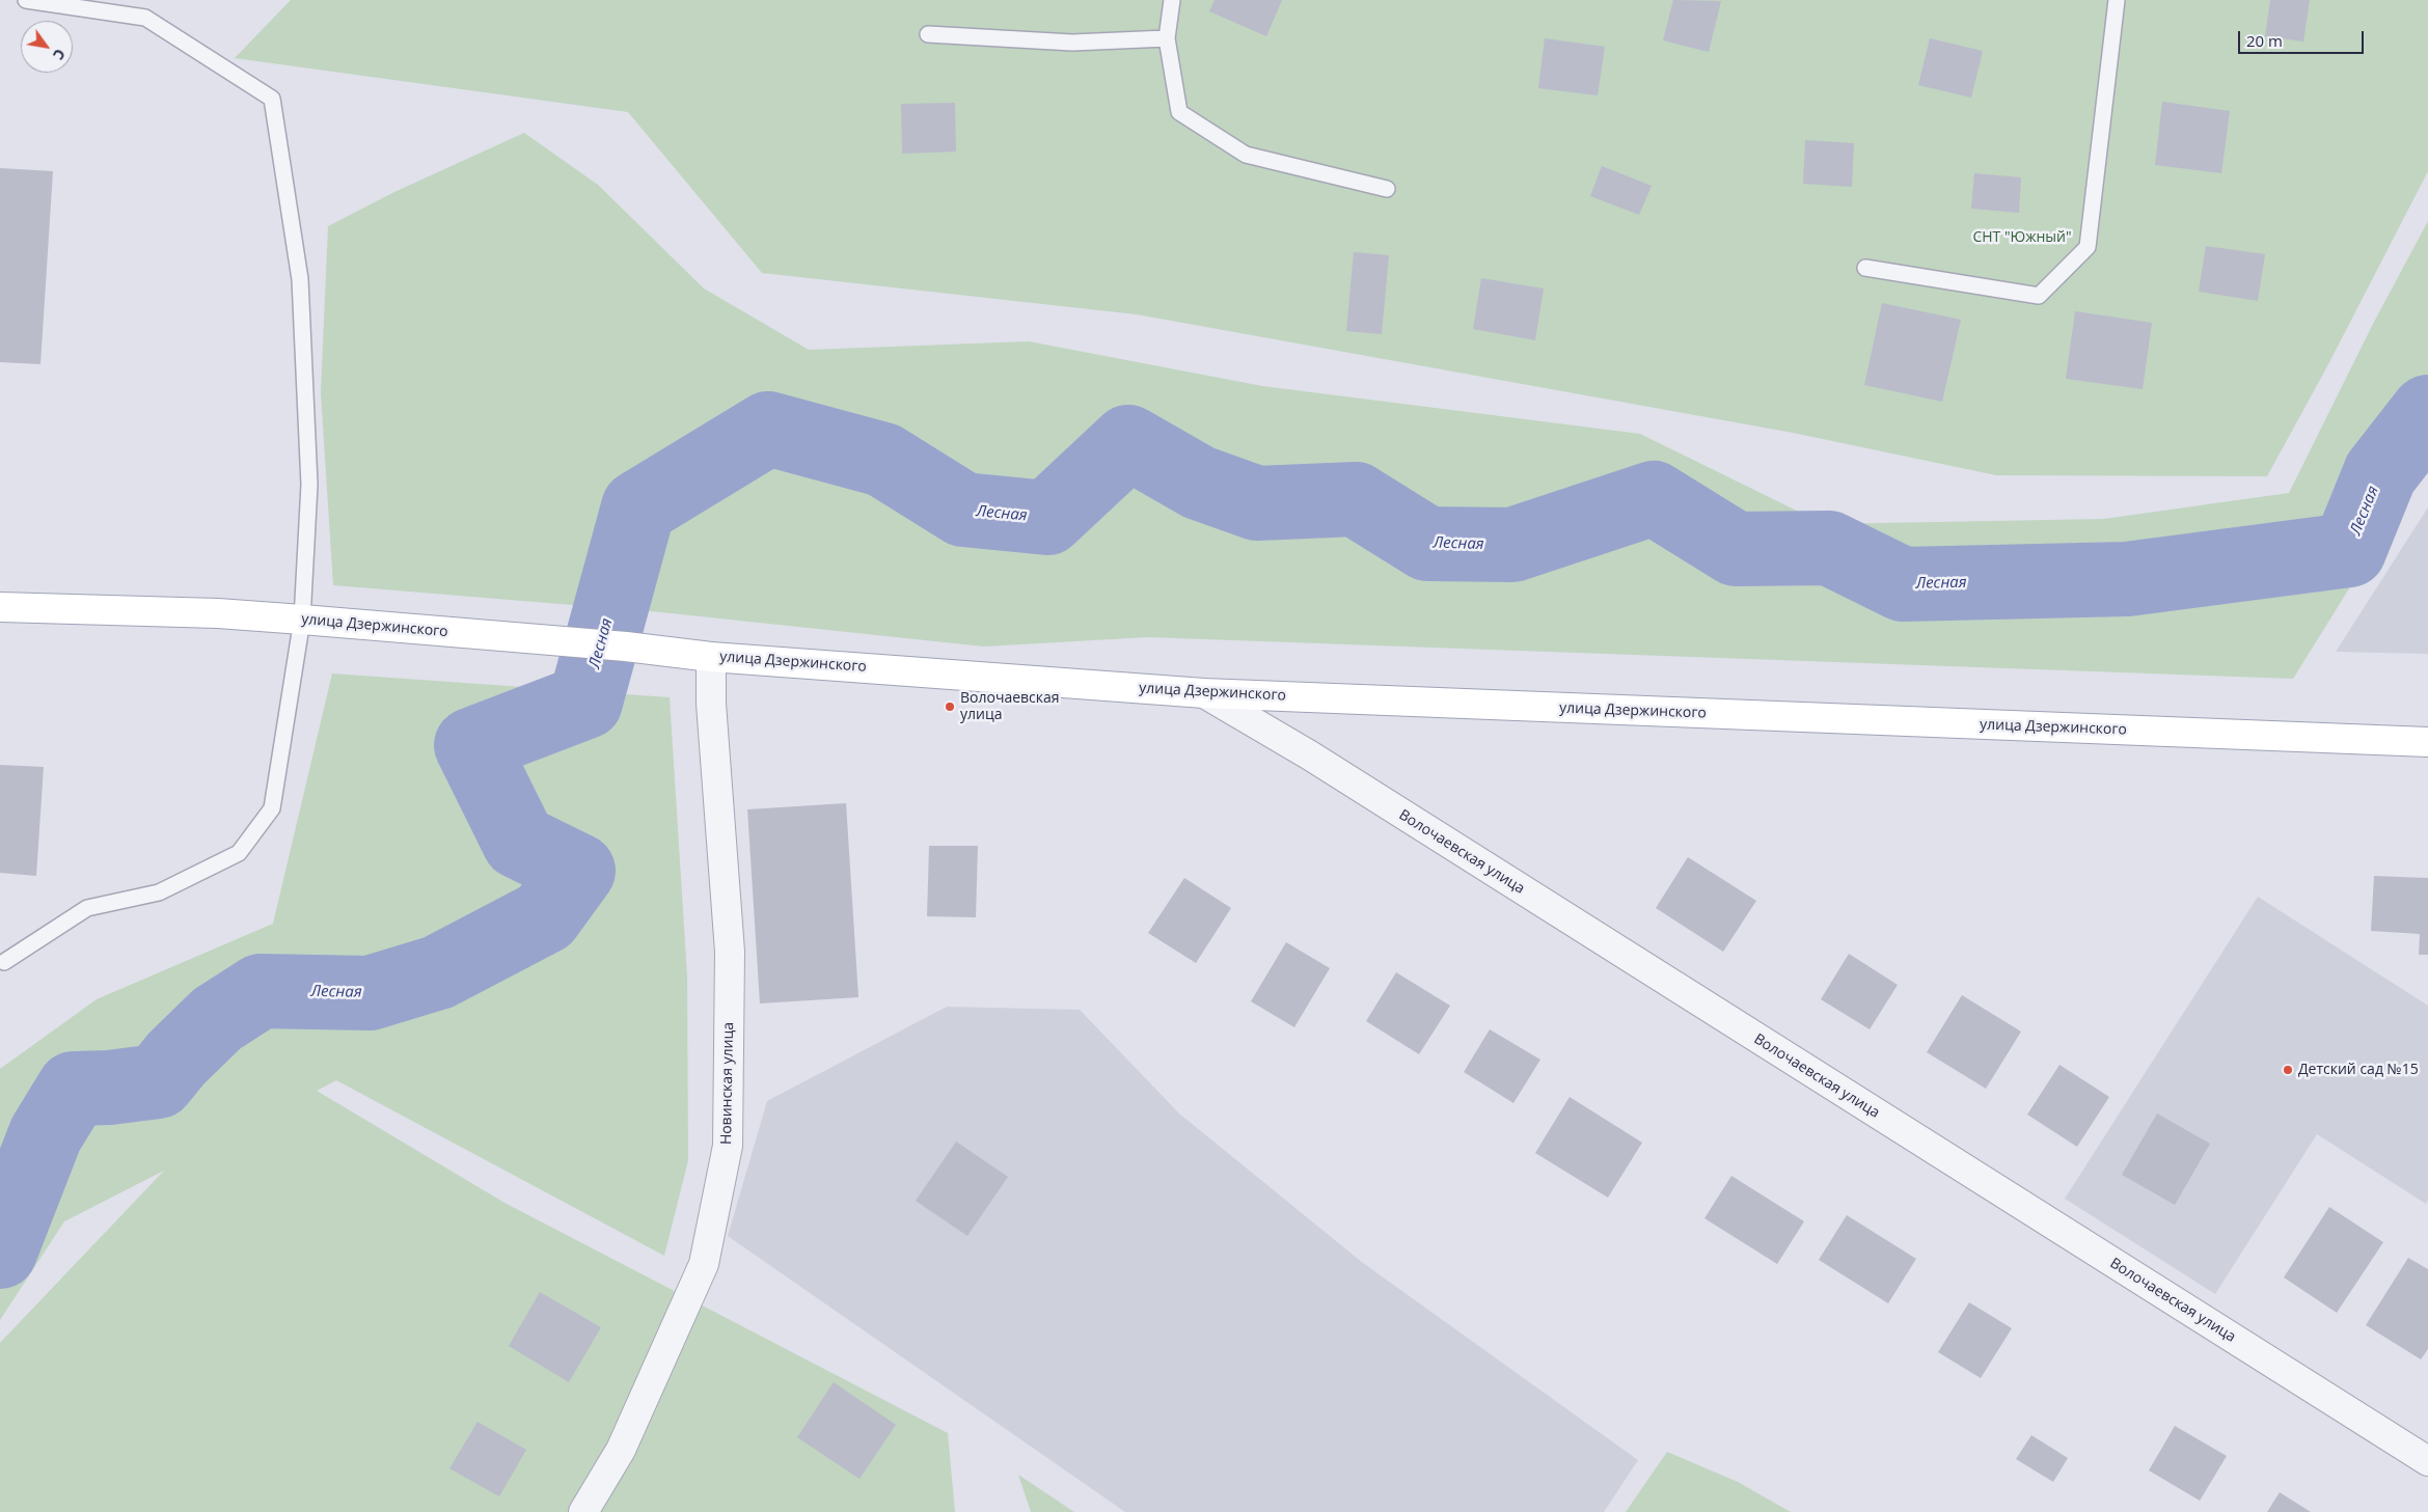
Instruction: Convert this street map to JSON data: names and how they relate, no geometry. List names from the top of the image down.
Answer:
{
  "streets": {
    "main road": ["улица Дзержинского"],
    "street": ["Волочаевская улица", "Новинская улица"]
  },
  "crossings": [
    ["улица Дзержинского", "Волочаевская улица"],
    ["улица Дзержинского", "Новинская улица"]
  ],
  "water": ["Лесная"],
  "parks": ["СНТ \"Южный\""],
  "places": ["Волочаевская улица", "Детский сад №15"],
  "scale_bar": "20 m",
  "north": "bottom right"
}
